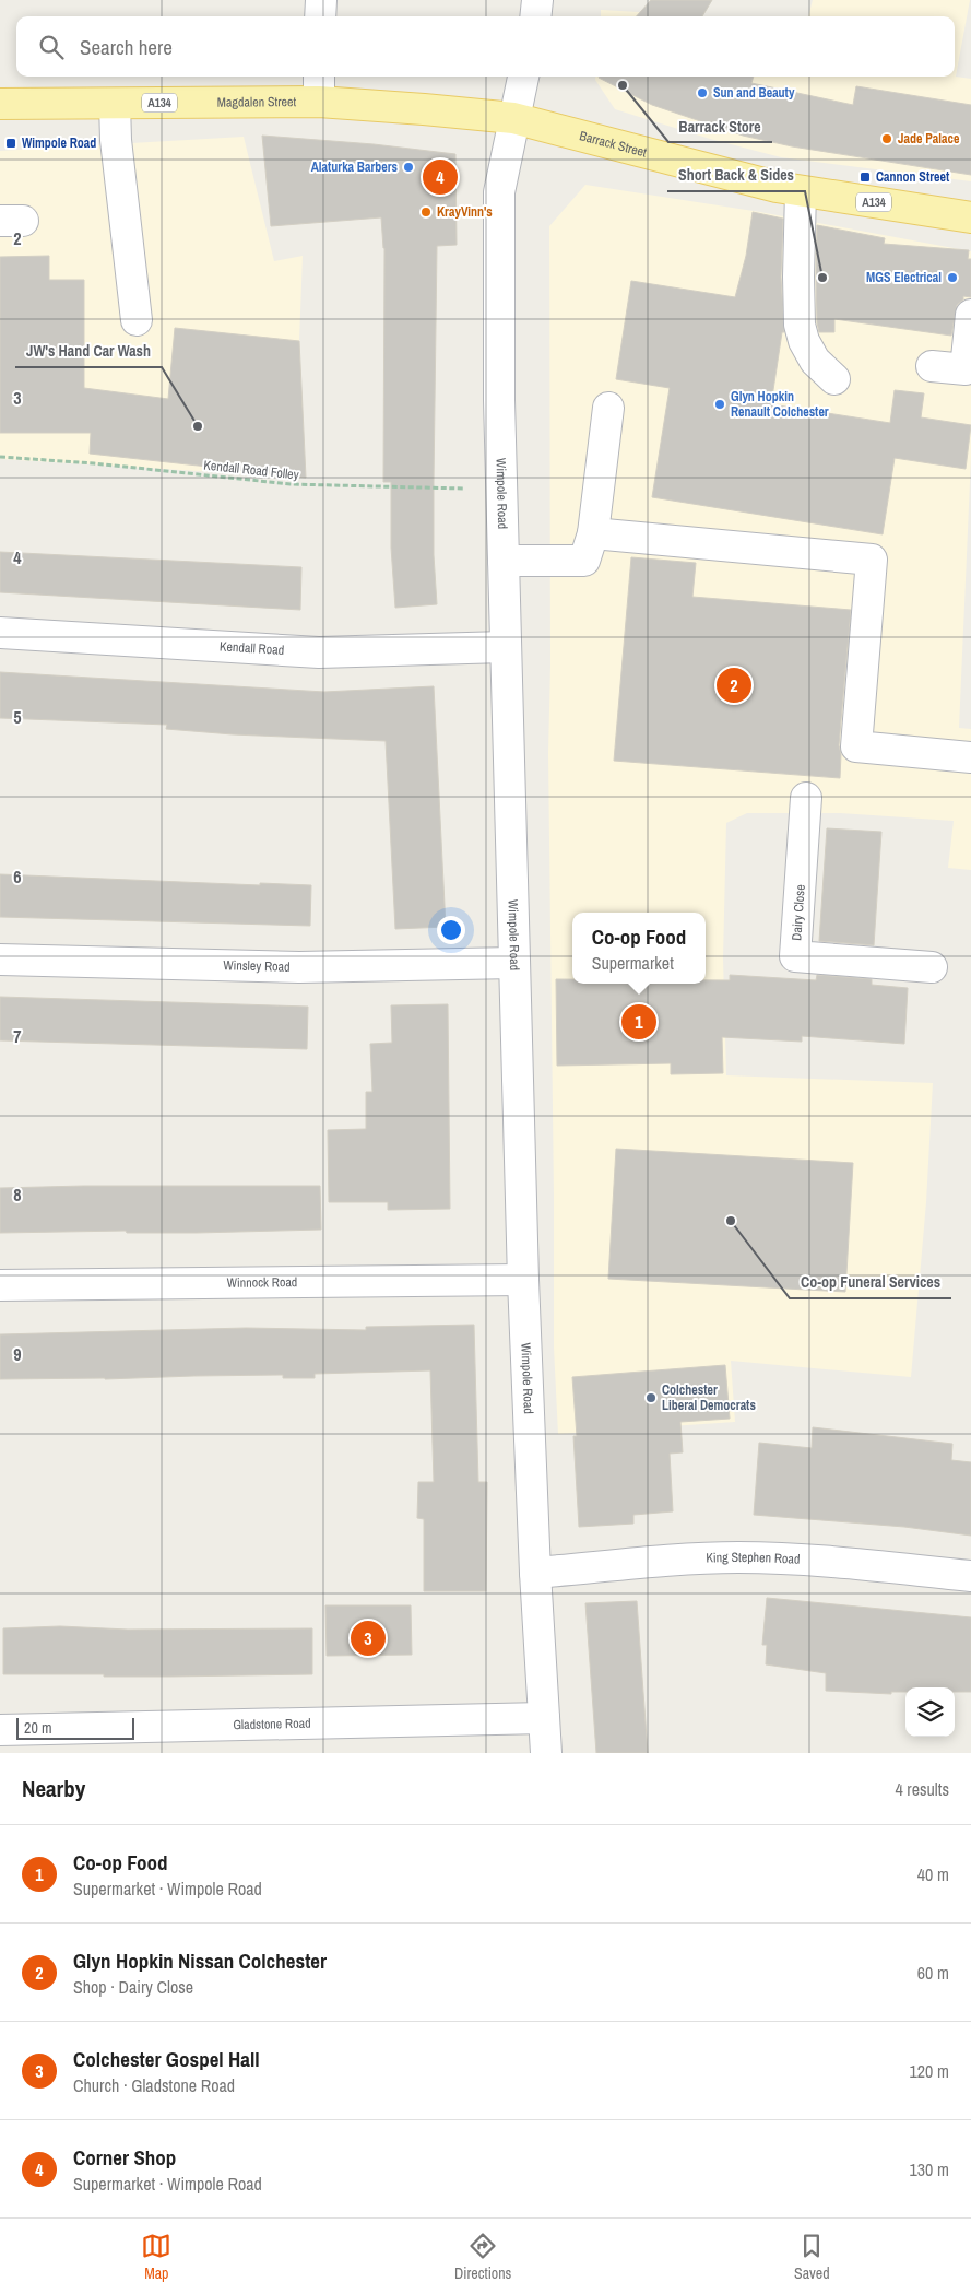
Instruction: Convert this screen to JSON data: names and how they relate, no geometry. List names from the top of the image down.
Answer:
{
  "streets": {
    "main road": ["A134", "Magdalen Street", "Barrack Street"],
    "street": [
      "Wimpole Road",
      "Kendall Road",
      "Dairy Close",
      "Winsley Road",
      "Winnock Road",
      "King Stephen Road",
      "Gladstone Road"
    ],
    "path": ["Kendall Road Folley"]
  },
  "crossings": [
    ["Magdalen Street", "Barrack Street"],
    ["Magdalen Street", "Wimpole Road"],
    ["Barrack Street", "Wimpole Road"],
    ["Kendall Road Folley", "Wimpole Road"],
    ["Wimpole Road", "Kendall Road"],
    ["Wimpole Road", "Winsley Road"],
    ["Wimpole Road", "Winnock Road"],
    ["Wimpole Road", "King Stephen Road"],
    ["Wimpole Road", "Gladstone Road"]
  ],
  "places": {
    "other": [
      "Barrack Store",
      "Sun and Beauty",
      "Jade Palace",
      "Alaturka Barbers",
      "KrayVinn's",
      "Short Back & Sides",
      "MGS Electrical",
      "Glyn Hopkin Renault Colchester",
      "JW's Hand Car Wash",
      "Co-op Funeral Services",
      "Colchester Liberal Democrats"
    ],
    "transit": ["Wimpole Road", "Cannon Street"]
  },
  "scale_bar": "20 m",
  "page": {
    "search": "Search here",
    "pins": [
      "4",
      "2",
      "1",
      "3"
    ],
    "popup": ["Co-op Food", "Supermarket"],
    "scale": "20 m",
    "heading": ["Nearby", "4 results"],
    "list": [
      {
        "mark": "1",
        "name": "Co-op Food",
        "note": "Supermarket · Wimpole Road",
        "value": "40 m"
      },
      {
        "mark": "2",
        "name": "Glyn Hopkin Nissan Colchester",
        "note": "Shop · Dairy Close",
        "value": "60 m"
      },
      {
        "mark": "3",
        "name": "Colchester Gospel Hall",
        "note": "Church · Gladstone Road",
        "value": "120 m"
      },
      {
        "mark": "4",
        "name": "Corner Shop",
        "note": "Supermarket · Wimpole Road",
        "value": "130 m"
      }
    ],
    "nav": ["Map", "Directions", "Saved"]
  },
  "grid": {
    "rows": [
      "2",
      "3",
      "4",
      "5",
      "6",
      "7",
      "8",
      "9"
    ]
  }
}
